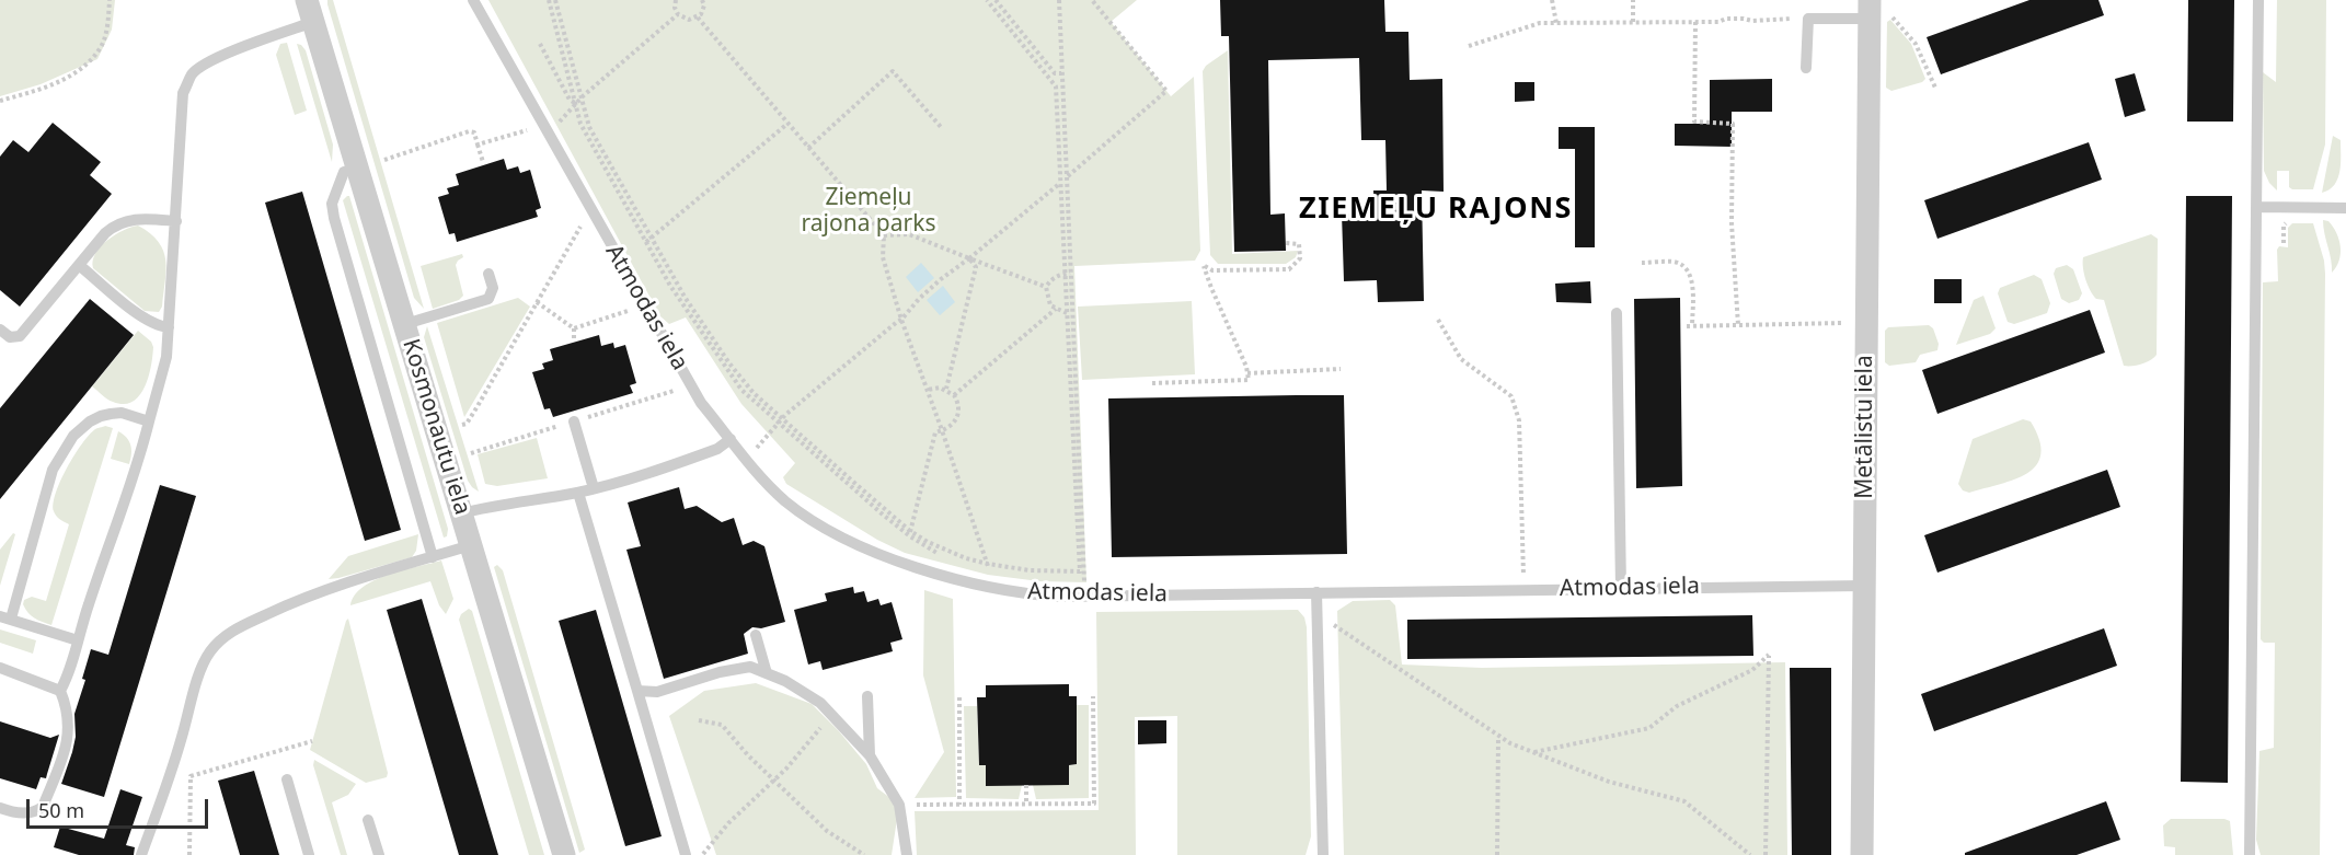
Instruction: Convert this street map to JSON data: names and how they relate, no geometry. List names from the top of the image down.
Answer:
{
  "streets": {
    "street": ["Kosmonautu iela", "Metālistu iela"],
    "lane": ["Atmodas iela"]
  },
  "crossings": [
    ["Atmodas iela", "Metālistu iela"]
  ],
  "districts": ["ZIEMEĻU RAJONS"],
  "parks": ["Ziemeļu rajona parks"],
  "scale_bar": "50 m"
}
